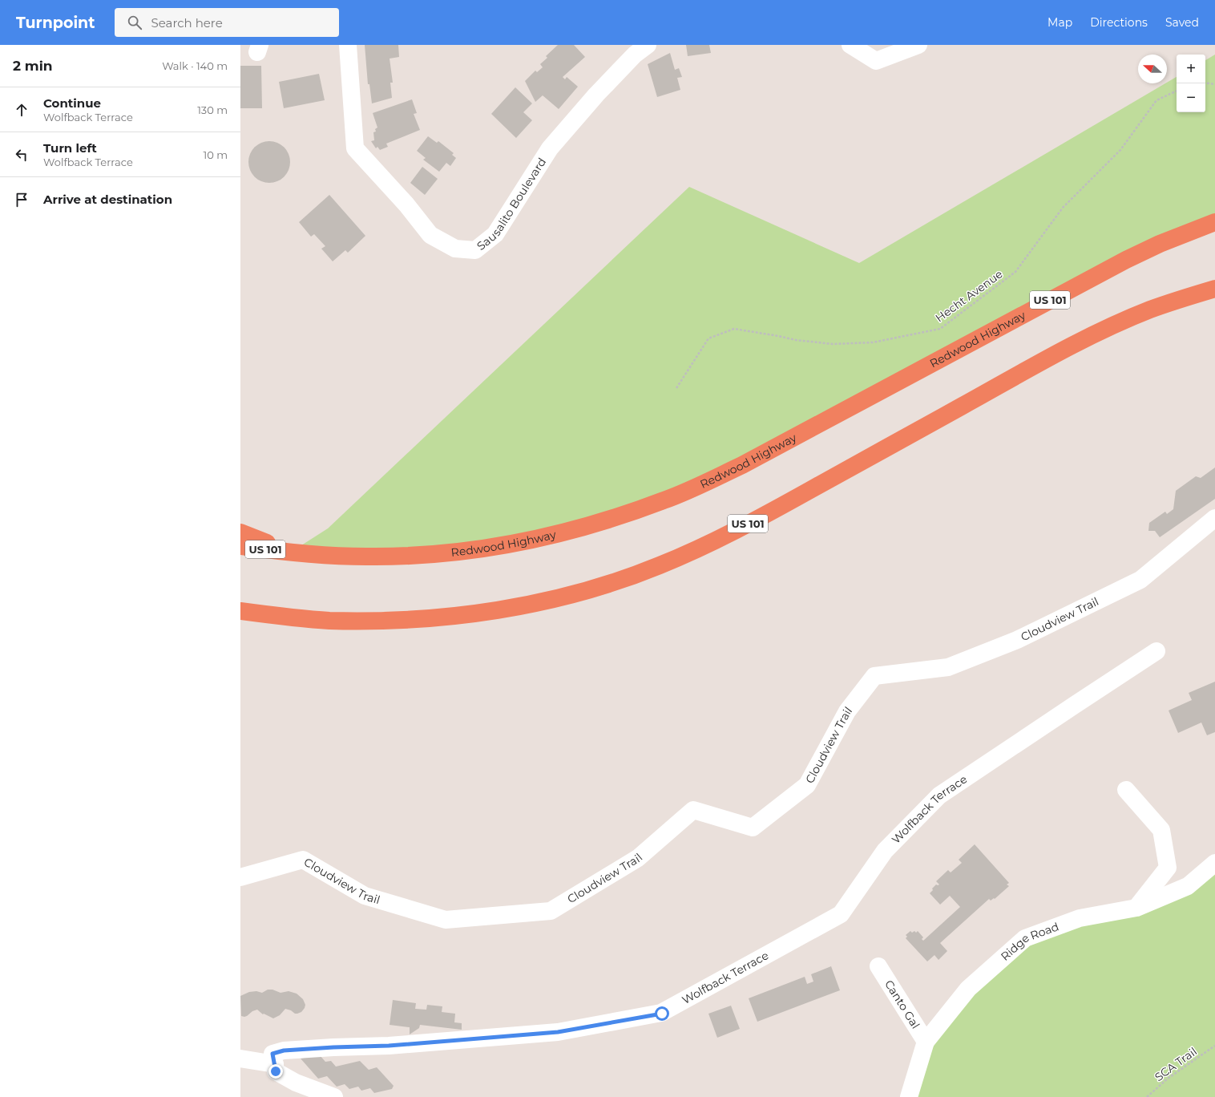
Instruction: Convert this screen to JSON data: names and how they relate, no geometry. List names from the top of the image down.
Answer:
{
  "streets": {
    "highway": ["US 101", "Redwood Highway"],
    "street": [
      "Sausalito Boulevard",
      "Cloudview Trail",
      "Wolfback Terrace",
      "Ridge Road",
      "Canto Gal"
    ],
    "path": ["Hecht Avenue", "SCA Trail"]
  },
  "crossings": [
    ["Ridge Road", "Canto Gal"]
  ],
  "north": "left",
  "page": {
    "header": "Turnpoint",
    "search": "Search here",
    "nav": ["Map", "Directions", "Saved"],
    "heading": ["2 min", "Walk · 140 m"],
    "map_buttons": ["+", "−"],
    "list": [
      ["Continue", "Wolfback Terrace", "130 m"],
      ["Turn left", "Wolfback Terrace", "10 m"],
      "Arrive at destination"
    ]
  }
}
